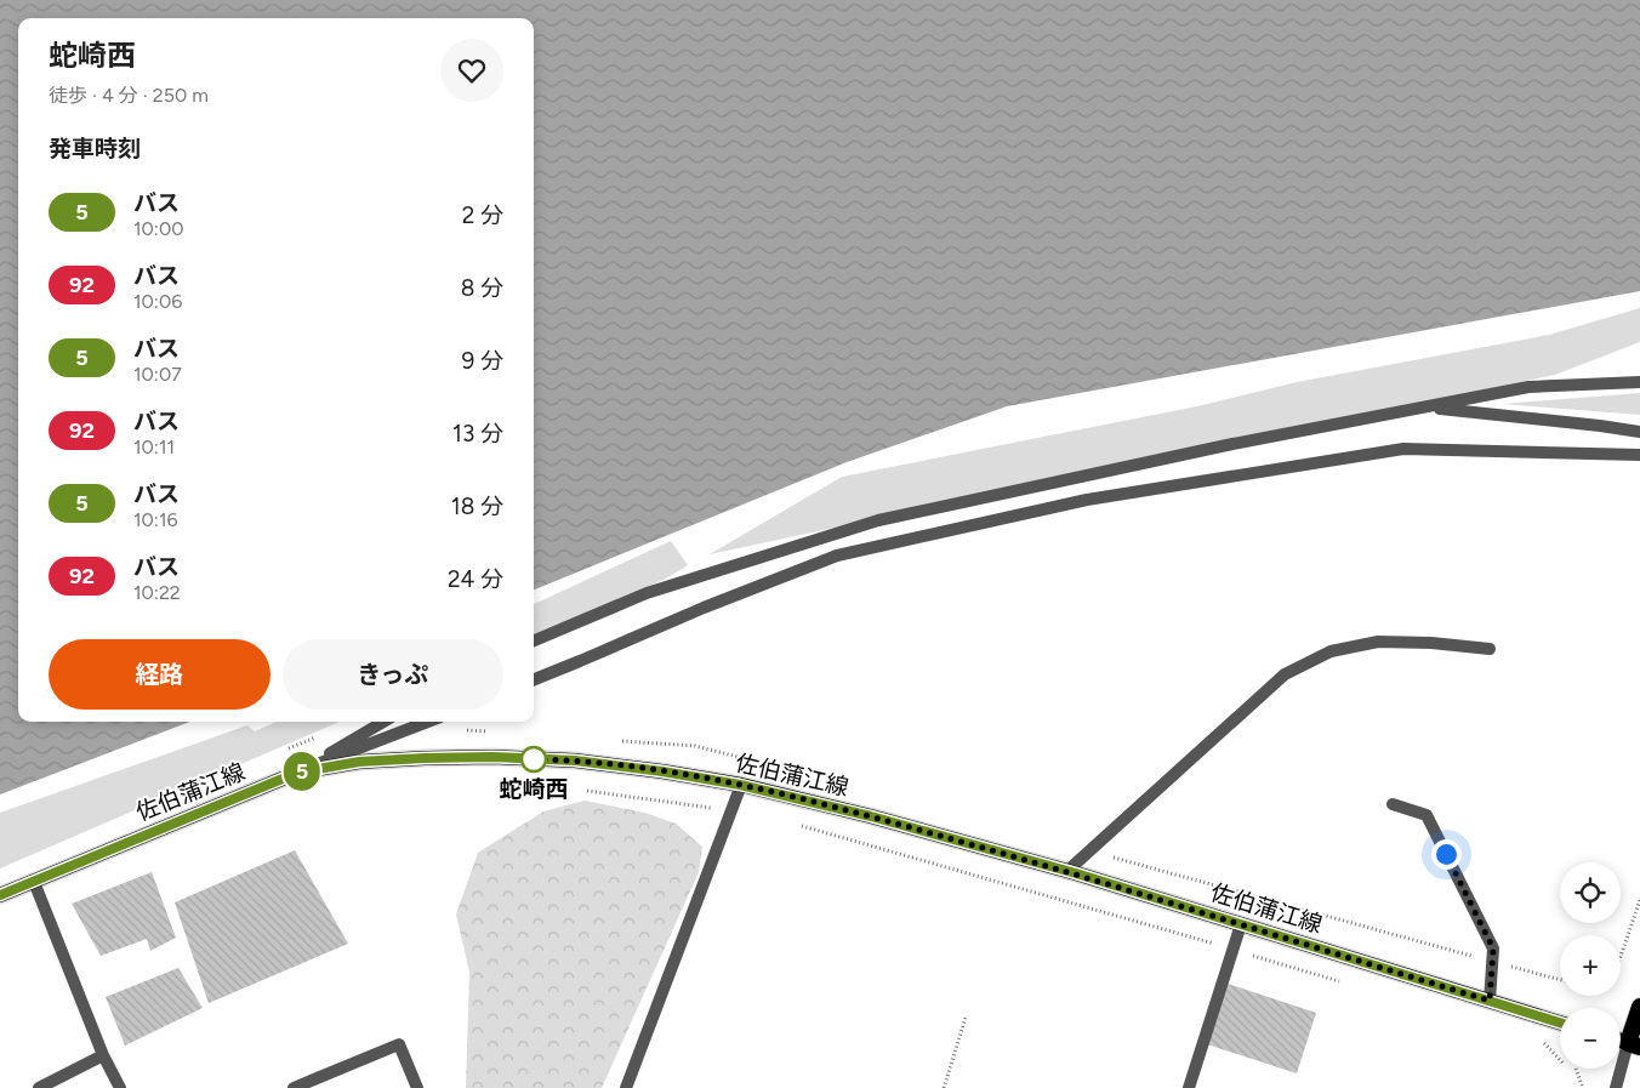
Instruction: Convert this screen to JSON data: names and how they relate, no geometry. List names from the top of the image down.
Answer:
{
  "streets": {
    "main road": ["佐伯蒲江線"]
  },
  "places": ["蛇崎西"],
  "lines": ["bus line 5"],
  "page": {
    "on_map": "5",
    "heading": [
      ["蛇崎西", "徒歩 · 4 分 · 250 m"],
      "発車時刻"
    ],
    "list": [
      {
        "mark": "5",
        "name": "バス",
        "note": "10:00",
        "value": "2 分"
      },
      {
        "mark": "92",
        "name": "バス",
        "note": "10:06",
        "value": "8 分"
      },
      {
        "mark": "5",
        "name": "バス",
        "note": "10:07",
        "value": "9 分"
      },
      {
        "mark": "92",
        "name": "バス",
        "note": "10:11",
        "value": "13 分"
      },
      {
        "mark": "5",
        "name": "バス",
        "note": "10:16",
        "value": "18 分"
      },
      {
        "mark": "92",
        "name": "バス",
        "note": "10:22",
        "value": "24 分"
      }
    ],
    "buttons": ["経路", "きっぷ"],
    "map_buttons": ["+", "−"]
  }
}
